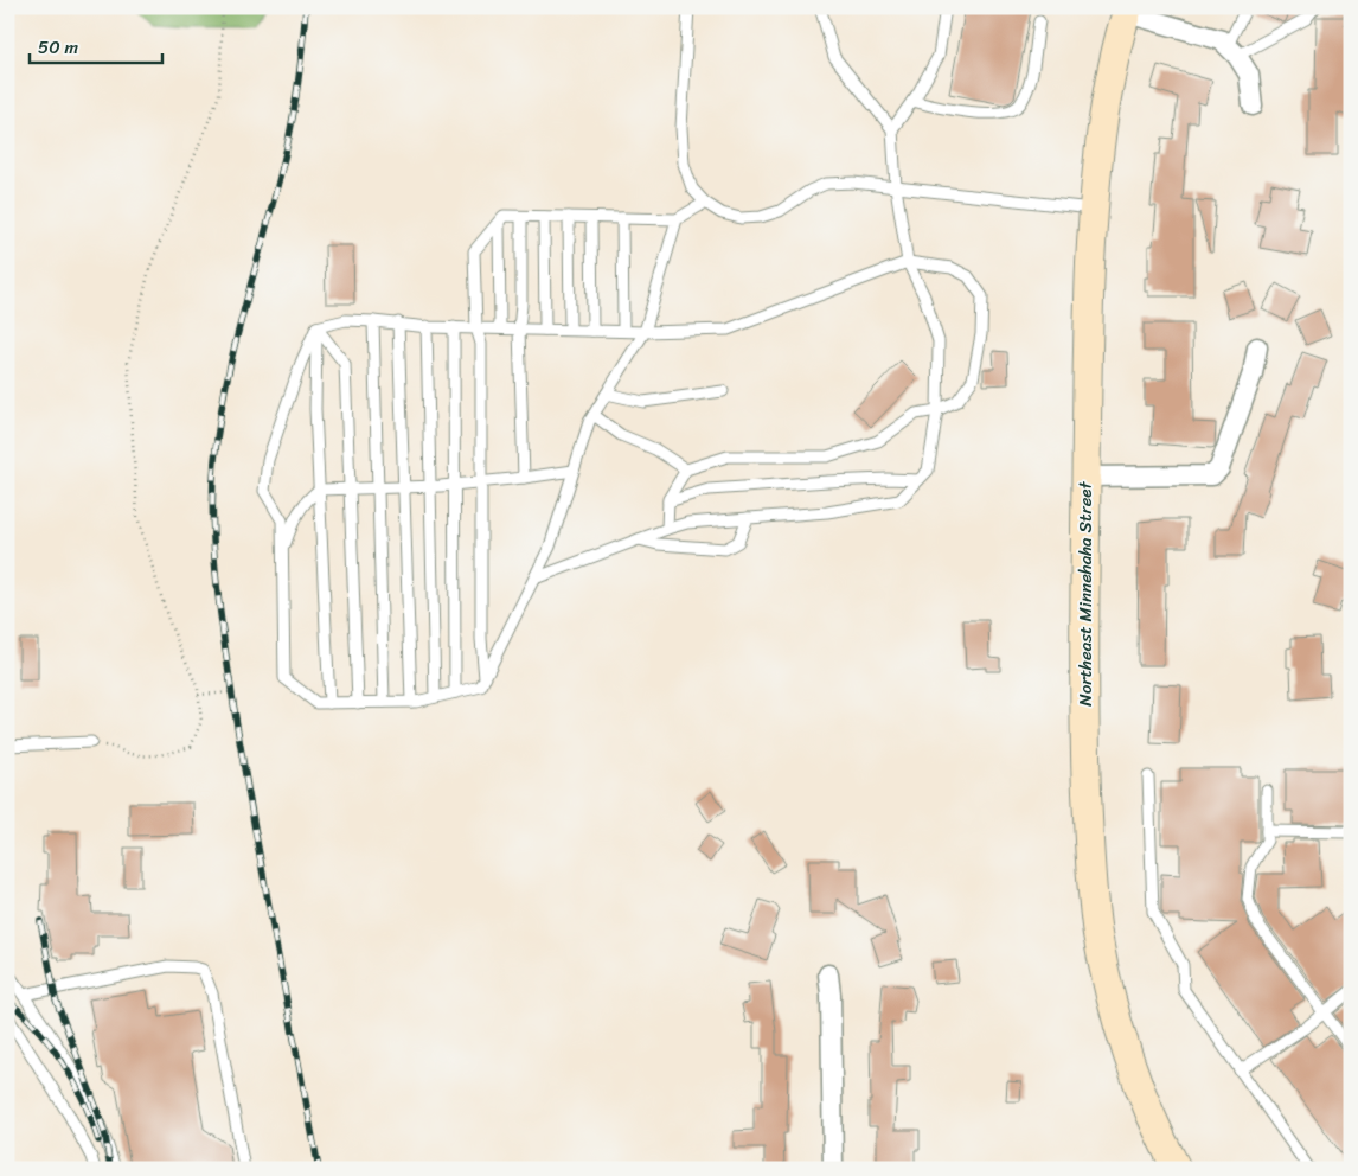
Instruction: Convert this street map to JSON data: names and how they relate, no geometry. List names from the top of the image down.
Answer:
{
  "streets": {
    "main road": ["Northeast Minnehaha Street"]
  },
  "scale_bar": "50 m"
}
